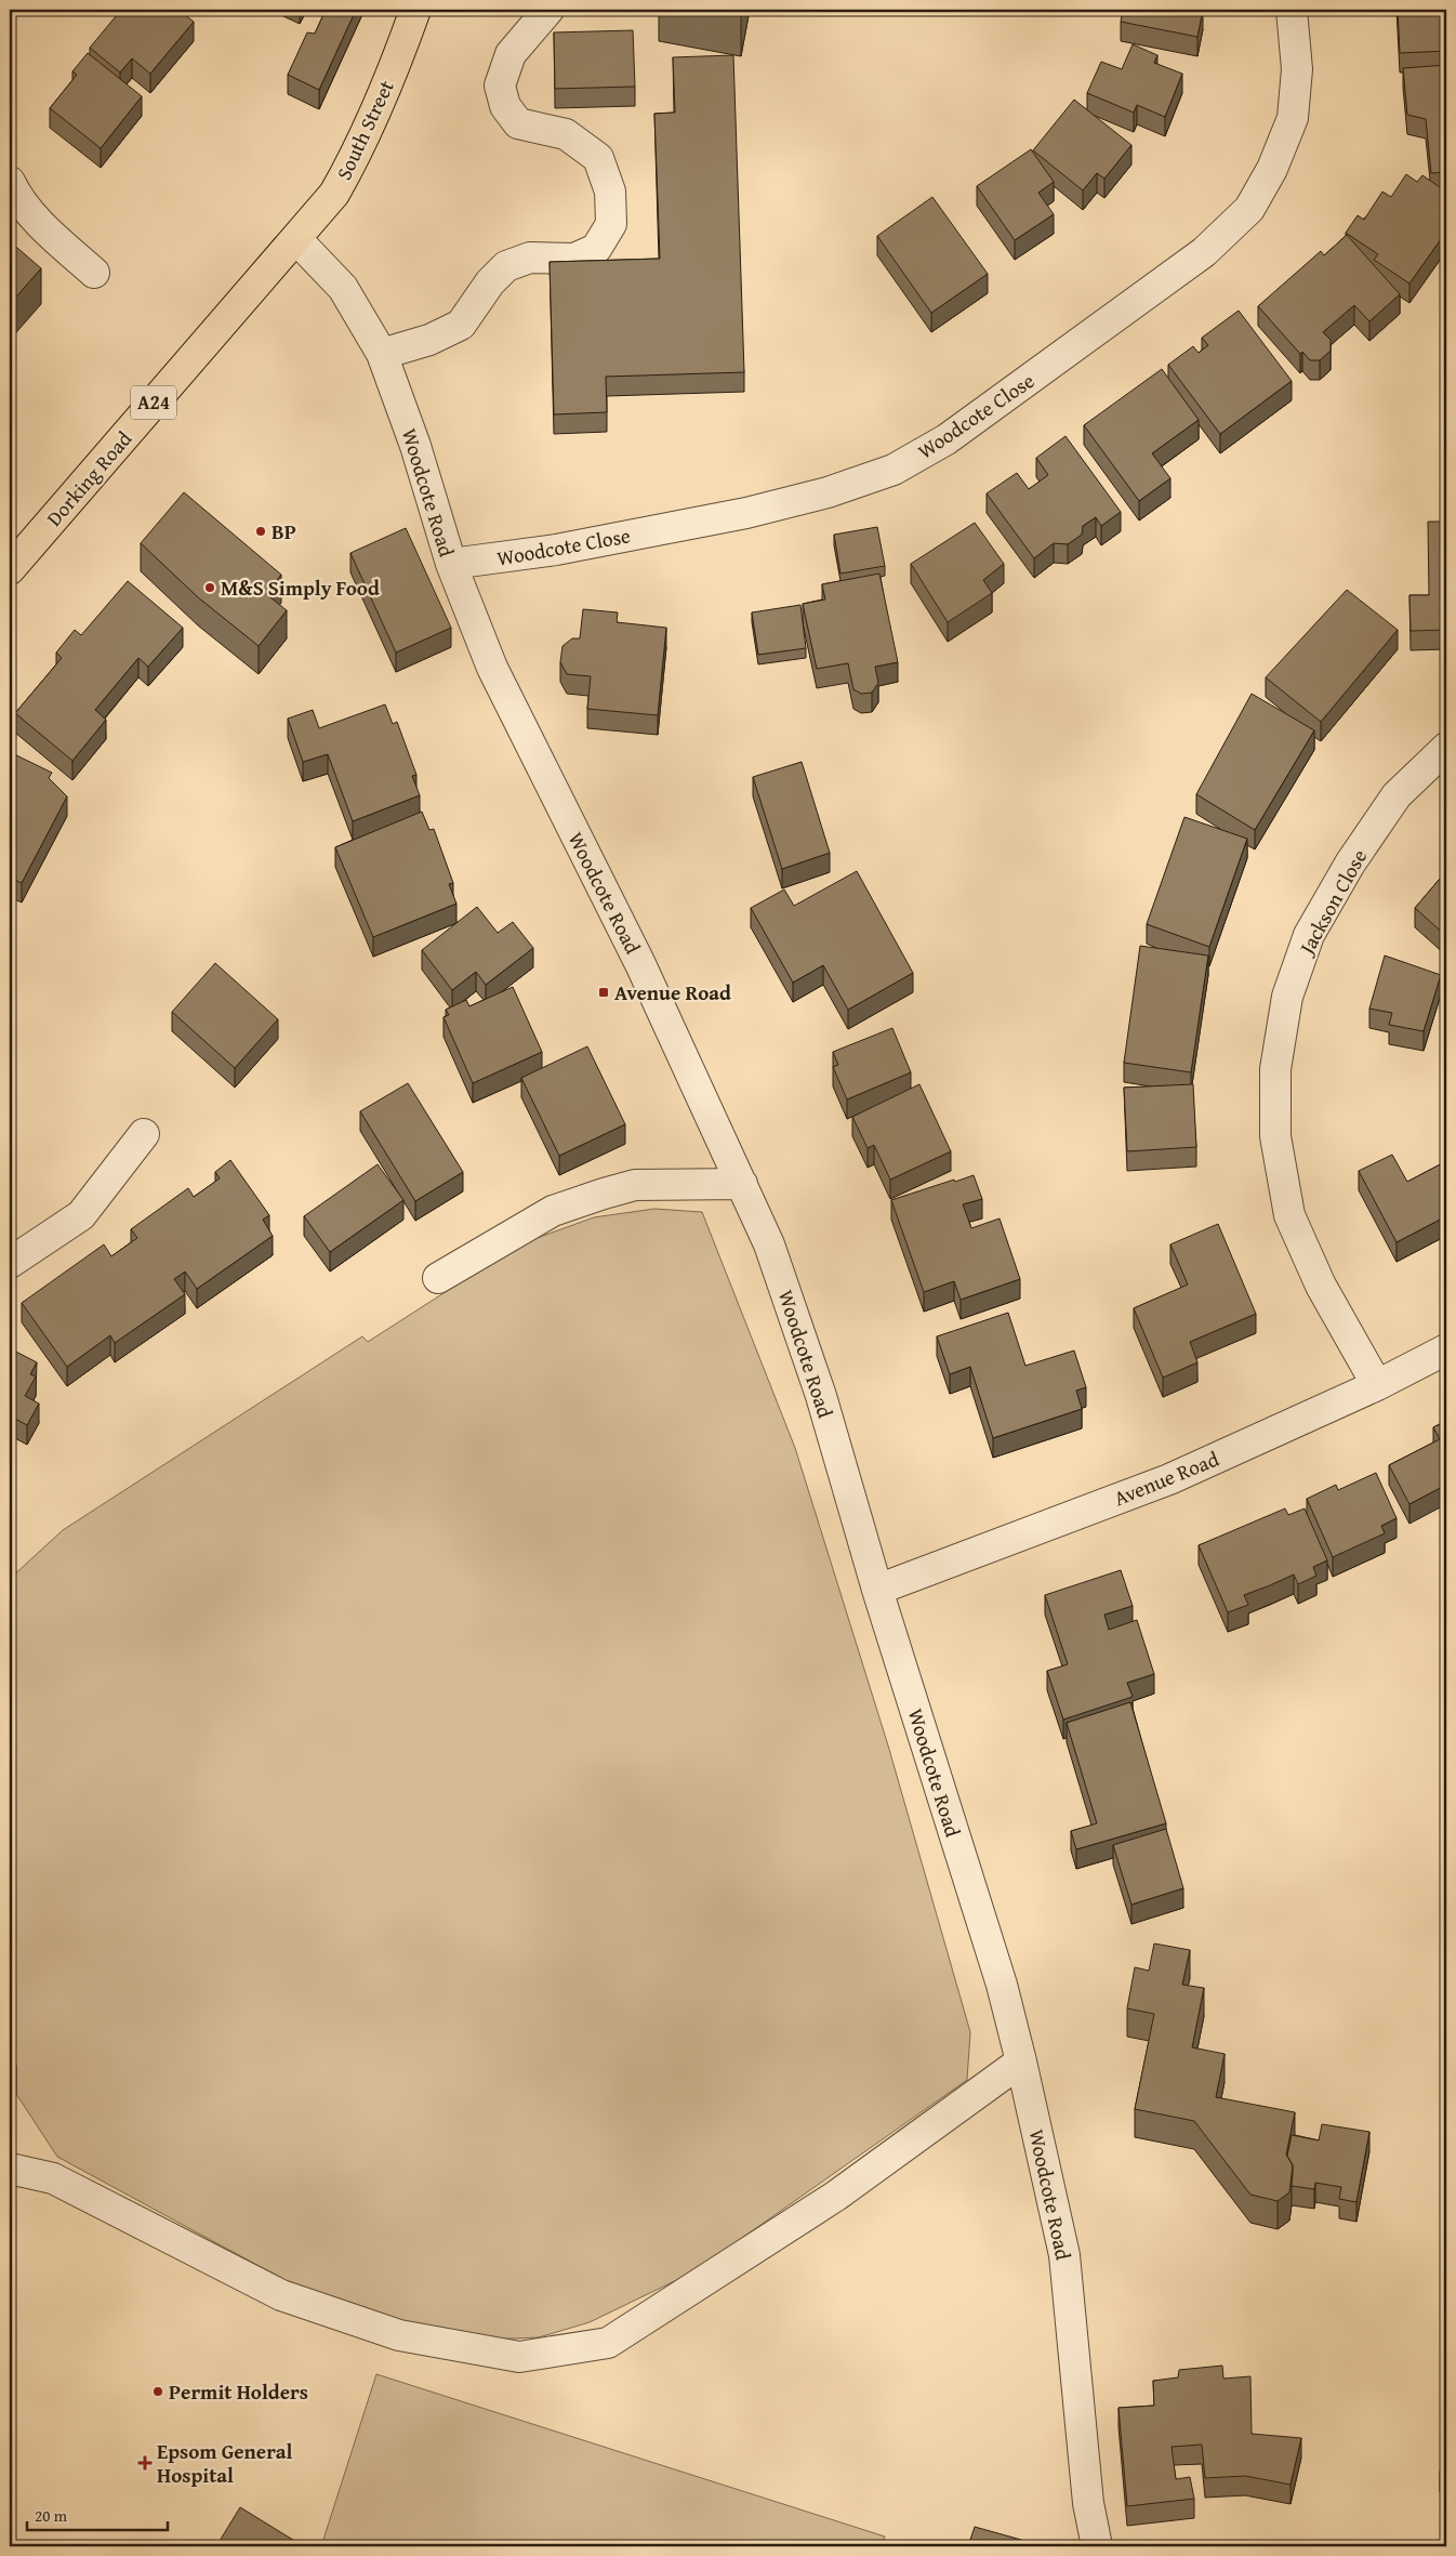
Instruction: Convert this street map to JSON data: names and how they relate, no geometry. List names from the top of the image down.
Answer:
{
  "streets": {
    "highway": ["South Street", "A24", "Dorking Road"],
    "street": [
      "Woodcote Close",
      "Woodcote Road",
      "Jackson Close",
      "Avenue Road"
    ]
  },
  "crossings": [
    ["South Street", "Dorking Road"],
    ["South Street", "Woodcote Road"],
    ["Woodcote Close", "Woodcote Road"],
    ["Dorking Road", "Woodcote Road"],
    ["Woodcote Road", "Avenue Road"],
    ["Jackson Close", "Avenue Road"]
  ],
  "places": {
    "other": ["BP", "M&S Simply Food", "Permit Holders"],
    "transit": ["Avenue Road"],
    "health": ["Epsom General Hospital"]
  },
  "scale_bar": "20 m"
}
